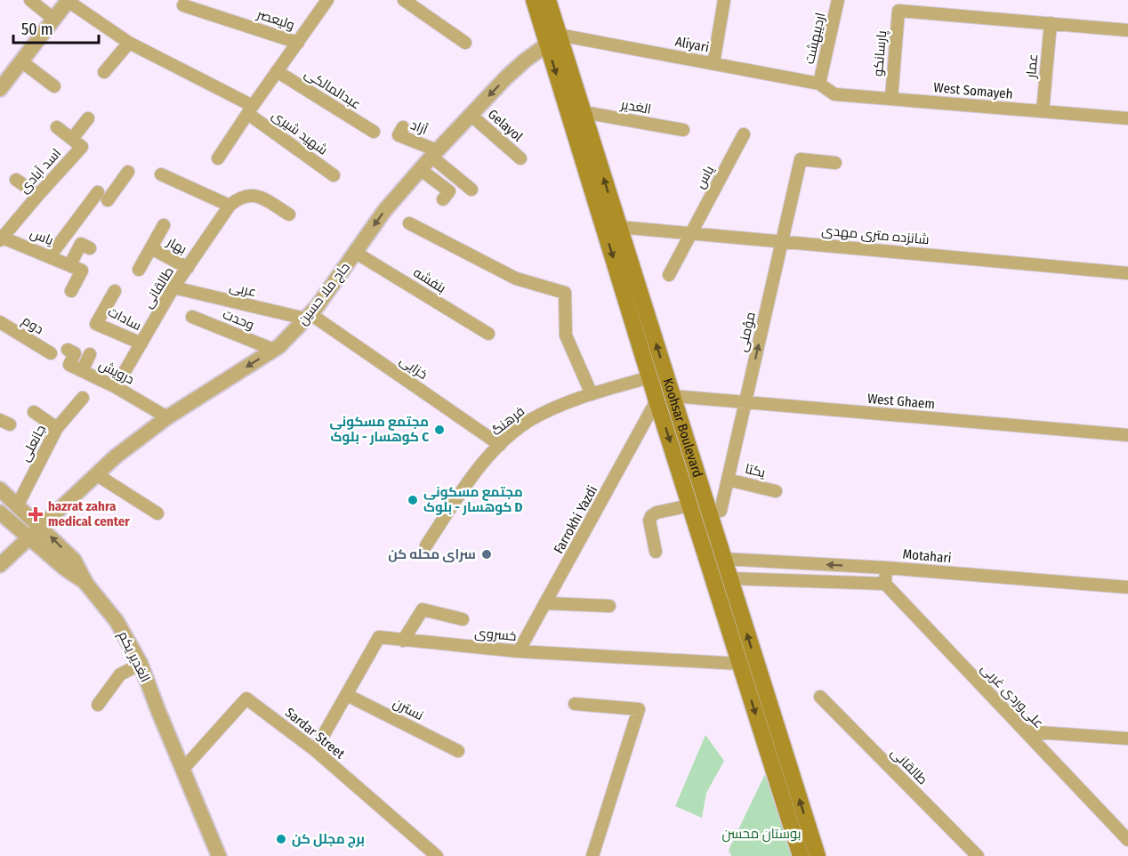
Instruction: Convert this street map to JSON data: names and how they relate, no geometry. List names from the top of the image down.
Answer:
{
  "streets": {
    "main road": ["Koohsar Boulevard"],
    "street": [
      "ولیعصر",
      "اردیبهشت",
      "Aliyari",
      "پارسانکو",
      "عمار",
      "عبدالمالکی",
      "West Somayeh",
      "الغدیر",
      "Gelayol",
      "آزاد",
      "شهید شیری",
      "اسد آبادی",
      "یاس",
      "شانزده متری مهدی",
      "بهار",
      "بنفشه",
      "طالقانی",
      "عربی",
      "حاج ملا حسین",
      "سادات",
      "وحدت",
      "دوم",
      "مؤمنی",
      "خزایی",
      "درویش",
      "West Ghaem",
      "فرهنگ",
      "جانعلی",
      "یکتا",
      "Farrokhi Yazdi",
      "Motahari",
      "خسروی",
      "الغدیر یکم",
      "علی‌وردی غربی",
      "نسترن",
      "Sardar Street"
    ]
  },
  "crossings": [
    ["اردیبهشت", "Aliyari"],
    ["اردیبهشت", "West Somayeh"],
    ["Aliyari", "West Somayeh"],
    ["Aliyari", "حاج ملا حسین"],
    ["Aliyari", "Koohsar Boulevard"],
    ["پارسانکو", "عمار"],
    ["پارسانکو", "West Somayeh"],
    ["عمار", "West Somayeh"],
    ["الغدیر", "Koohsar Boulevard"],
    ["Gelayol", "حاج ملا حسین"],
    ["آزاد", "حاج ملا حسین"],
    ["اسد آبادی", "یاس"],
    ["یاس", "شانزده متری مهدی"],
    ["شانزده متری مهدی", "مؤمنی"],
    ["شانزده متری مهدی", "Koohsar Boulevard"],
    ["بهار", "طالقانی"],
    ["بنفشه", "حاج ملا حسین"],
    ["طالقانی", "عربی"],
    ["طالقانی", "سادات"],
    ["طالقانی", "درویش"],
    ["عربی", "حاج ملا حسین"],
    ["عربی", "خزایی"],
    ["حاج ملا حسین", "وحدت"],
    ["حاج ملا حسین", "خزایی"],
    ["حاج ملا حسین", "درویش"],
    ["حاج ملا حسین", "Koohsar Boulevard"],
    ["حاج ملا حسین", "الغدیر یکم"],
    ["مؤمنی", "West Ghaem"],
    ["مؤمنی", "یکتا"],
    ["خزایی", "فرهنگ"],
    ["West Ghaem", "Koohsar Boulevard"],
    ["West Ghaem", "Farrokhi Yazdi"],
    ["فرهنگ", "Koohsar Boulevard"],
    ["Koohsar Boulevard", "Farrokhi Yazdi"],
    ["Koohsar Boulevard", "Motahari"],
    ["Koohsar Boulevard", "خسروی"],
    ["جانعلی", "الغدیر یکم"],
    ["Farrokhi Yazdi", "خسروی"],
    ["خسروی", "نسترن"],
    ["خسروی", "Sardar Street"],
    ["الغدیر یکم", "Sardar Street"]
  ],
  "one_way": ["حاج ملا حسین", "مؤمنی"],
  "parks": ["بوستان محسن"],
  "places": {
    "other": [
      "مجتمع مسکونی کوهسار - بلوک C",
      "مجتمع مسکونی کوهسار - بلوک D",
      "سرای محله کن",
      "برج مجلل کن"
    ],
    "health": ["hazrat zahra medical center"]
  },
  "scale_bar": "50 m"
}
